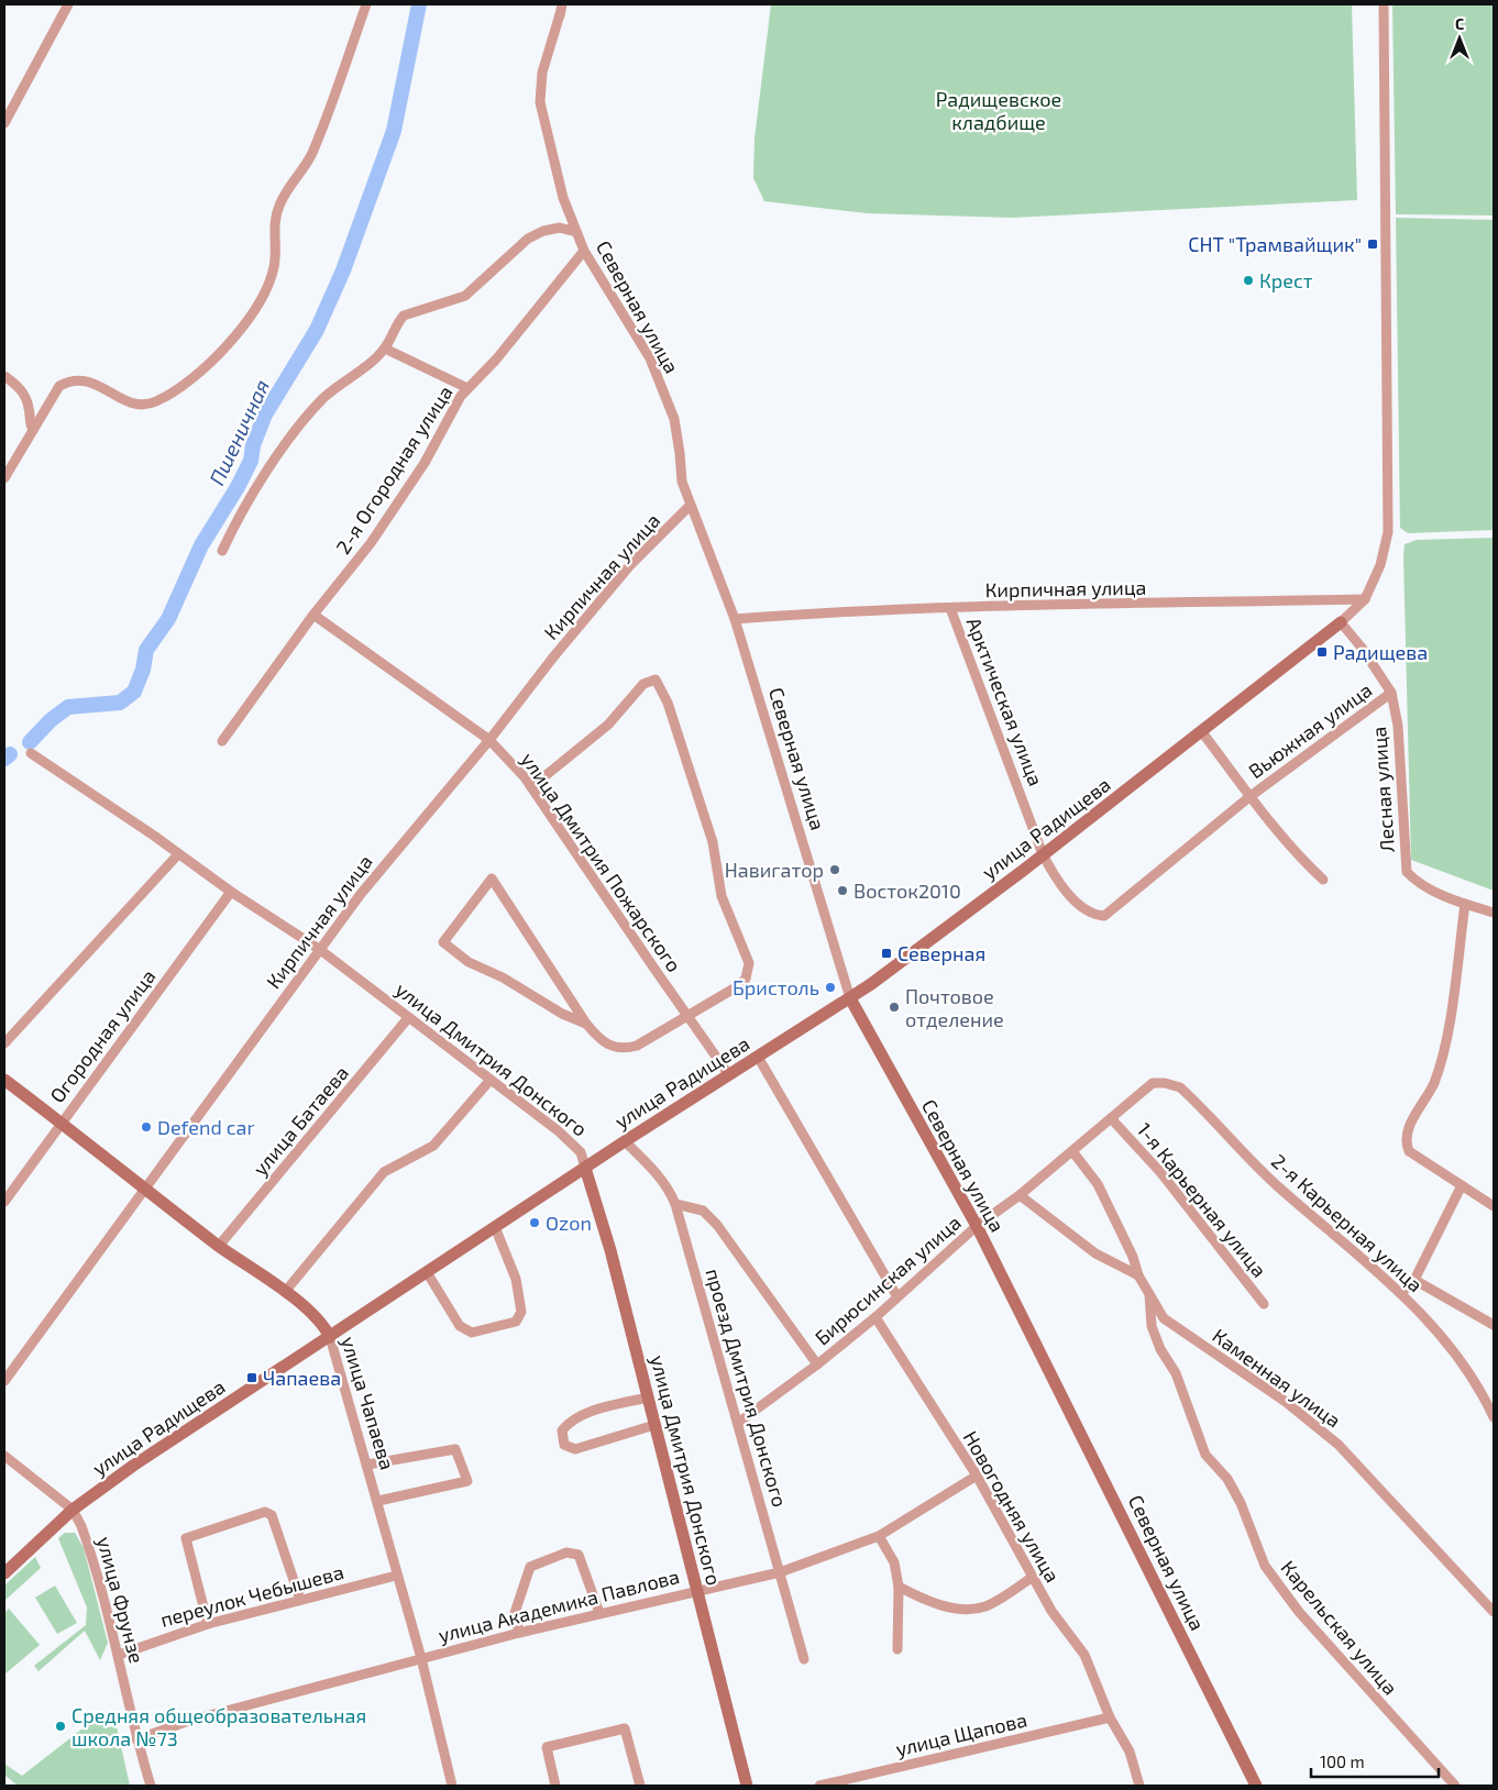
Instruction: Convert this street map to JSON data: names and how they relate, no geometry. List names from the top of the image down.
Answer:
{
  "streets": {
    "main road": [
      "Северная улица",
      "улица Радищева",
      "улица Дмитрия Донского",
      "улица Чапаева"
    ],
    "street": [
      "2-я Огородная улица",
      "Кирпичная улица",
      "Арктическая улица",
      "Вьюжная улица",
      "Лесная улица",
      "улица Дмитрия Пожарского",
      "Огородная улица",
      "улица Батаева",
      "1-я Карьерная улица",
      "2-я Карьерная улица",
      "Бирюсинская улица",
      "Каменная улица",
      "проезд Дмитрия Донского",
      "Новогодняя улица",
      "переулок Чебышева",
      "улица Фрунзе",
      "улица Академика Павлова",
      "Карельская улица",
      "улица Щапова"
    ]
  },
  "crossings": [
    ["Северная улица", "2-я Огородная улица"],
    ["Северная улица", "Кирпичная улица"],
    ["Северная улица", "улица Радищева"],
    ["Северная улица", "Бирюсинская улица"],
    ["2-я Огородная улица", "улица Дмитрия Пожарского"],
    ["Кирпичная улица", "Арктическая улица"],
    ["Кирпичная улица", "улица Дмитрия Пожарского"],
    ["Кирпичная улица", "улица Дмитрия Донского"],
    ["Кирпичная улица", "улица Чапаева"],
    ["Арктическая улица", "Вьюжная улица"],
    ["Арктическая улица", "улица Радищева"],
    ["Вьюжная улица", "Лесная улица"],
    ["Лесная улица", "улица Радищева"],
    ["улица Радищева", "улица Дмитрия Пожарского"],
    ["улица Радищева", "улица Дмитрия Донского"],
    ["улица Радищева", "проезд Дмитрия Донского"],
    ["улица Радищева", "улица Чапаева"],
    ["улица Радищева", "улица Фрунзе"],
    ["Огородная улица", "улица Дмитрия Донского"],
    ["Огородная улица", "улица Чапаева"],
    ["улица Дмитрия Донского", "улица Батаева"],
    ["улица Дмитрия Донского", "улица Академика Павлова"],
    ["улица Батаева", "улица Чапаева"],
    ["1-я Карьерная улица", "Бирюсинская улица"],
    ["2-я Карьерная улица", "Бирюсинская улица"],
    ["Бирюсинская улица", "Каменная улица"],
    ["Бирюсинская улица", "проезд Дмитрия Донского"],
    ["Бирюсинская улица", "Новогодняя улица"],
    ["Каменная улица", "Карельская улица"],
    ["проезд Дмитрия Донского", "улица Академика Павлова"],
    ["улица Чапаева", "переулок Чебышева"],
    ["улица Чапаева", "улица Академика Павлова"],
    ["Новогодняя улица", "улица Академика Павлова"],
    ["Новогодняя улица", "улица Щапова"],
    ["переулок Чебышева", "улица Фрунзе"],
    ["улица Фрунзе", "улица Академика Павлова"]
  ],
  "water": ["Пшеничная"],
  "parks": ["Радищевское кладбище"],
  "places": {
    "transit": [
      "СНТ \"Трамвайщик\"",
      "Радищева",
      "Северная",
      "Чапаева"
    ],
    "other": [
      "Крест",
      "Навигатор",
      "Восток2010",
      "Бристоль",
      "Почтовое отделение",
      "Defend car",
      "Ozon",
      "Средняя общеобразовательная школа №73"
    ]
  },
  "scale_bar": "100 m",
  "north": "top"
}
